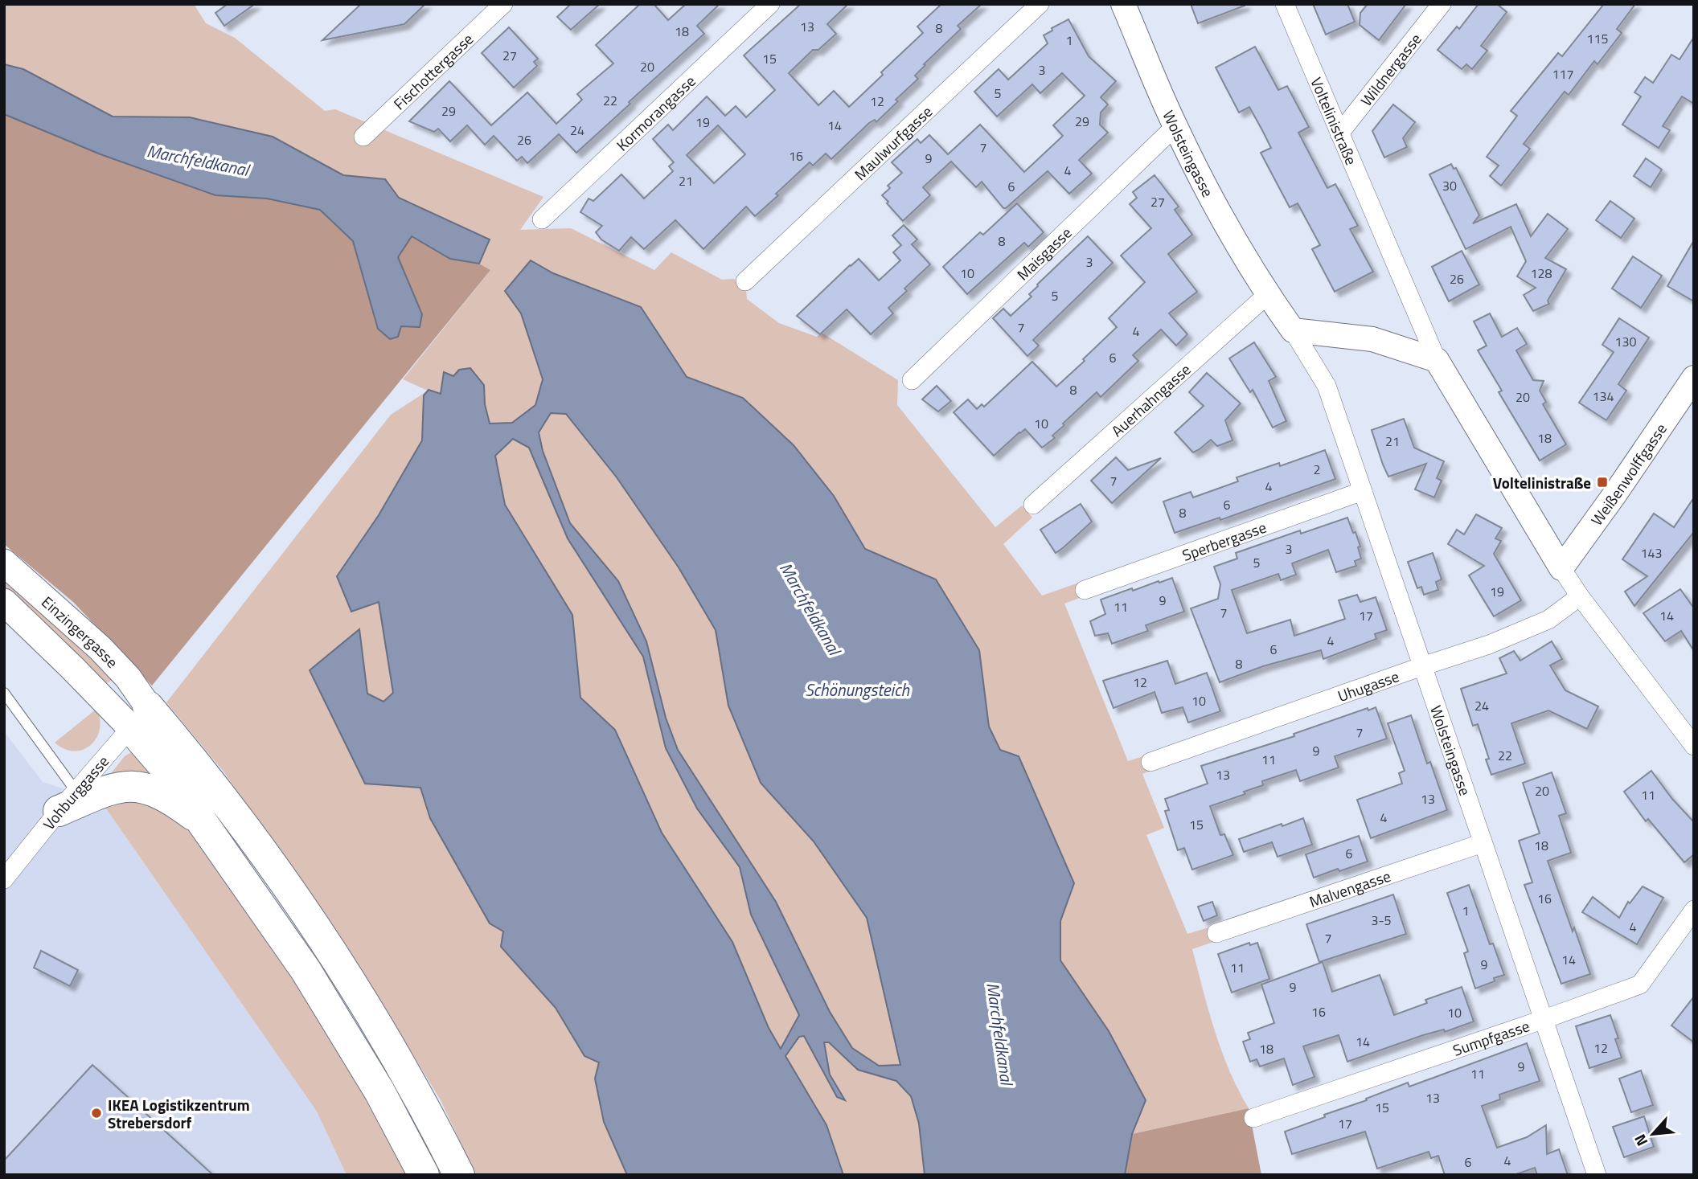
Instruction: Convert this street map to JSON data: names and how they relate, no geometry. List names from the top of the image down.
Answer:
{
  "streets": {
    "main road": ["Einzingergasse"],
    "street": [
      "Wildnergasse",
      "Fischottergasse",
      "Kormorangasse",
      "Voltelinistraße",
      "Maulwurfgasse",
      "Wolsteingasse",
      "Maisgasse",
      "Auerhahngasse",
      "Weißenwolffgasse",
      "Sperbergasse",
      "Uhugasse",
      "Vohburggasse",
      "Malvengasse",
      "Sumpfgasse"
    ]
  },
  "crossings": [
    ["Wildnergasse", "Voltelinistraße"],
    ["Voltelinistraße", "Weißenwolffgasse"],
    ["Voltelinistraße", "Uhugasse"],
    ["Wolsteingasse", "Maisgasse"],
    ["Wolsteingasse", "Auerhahngasse"],
    ["Wolsteingasse", "Sperbergasse"],
    ["Wolsteingasse", "Uhugasse"],
    ["Wolsteingasse", "Malvengasse"],
    ["Wolsteingasse", "Sumpfgasse"],
    ["Einzingergasse", "Vohburggasse"]
  ],
  "water": ["Marchfeldkanal", "Schönungsteich"],
  "places": {
    "transit": ["Voltelinistraße"],
    "other": ["IKEA Logistikzentrum Strebersdorf"]
  },
  "house_numbers": [
    "13",
    "8",
    "18",
    "115",
    "1",
    "27",
    "15",
    "20",
    "3",
    "117",
    "5",
    "22",
    "12",
    "29",
    "29",
    "19",
    "14",
    "24",
    "26",
    "7",
    "16",
    "9",
    "4",
    "21",
    "30",
    "6",
    "27",
    "8",
    "3",
    "10",
    "128",
    "26",
    "5",
    "7",
    "4",
    "130",
    "6",
    "8",
    "134",
    "20",
    "10",
    "18",
    "21",
    "2",
    "7",
    "4",
    "6",
    "8",
    "3",
    "143",
    "5",
    "19",
    "9",
    "11",
    "7",
    "17",
    "14",
    "4",
    "6",
    "8",
    "12",
    "10",
    "24",
    "7",
    "9",
    "22",
    "11",
    "13",
    "20",
    "11",
    "13",
    "4",
    "15",
    "18",
    "6",
    "16",
    "1",
    "3-5",
    "4",
    "7",
    "14",
    "9",
    "11",
    "9",
    "16",
    "10",
    "14",
    "12",
    "18",
    "9",
    "11",
    "13",
    "15",
    "17",
    "4",
    "6"
  ],
  "north": "bottom left"
}
